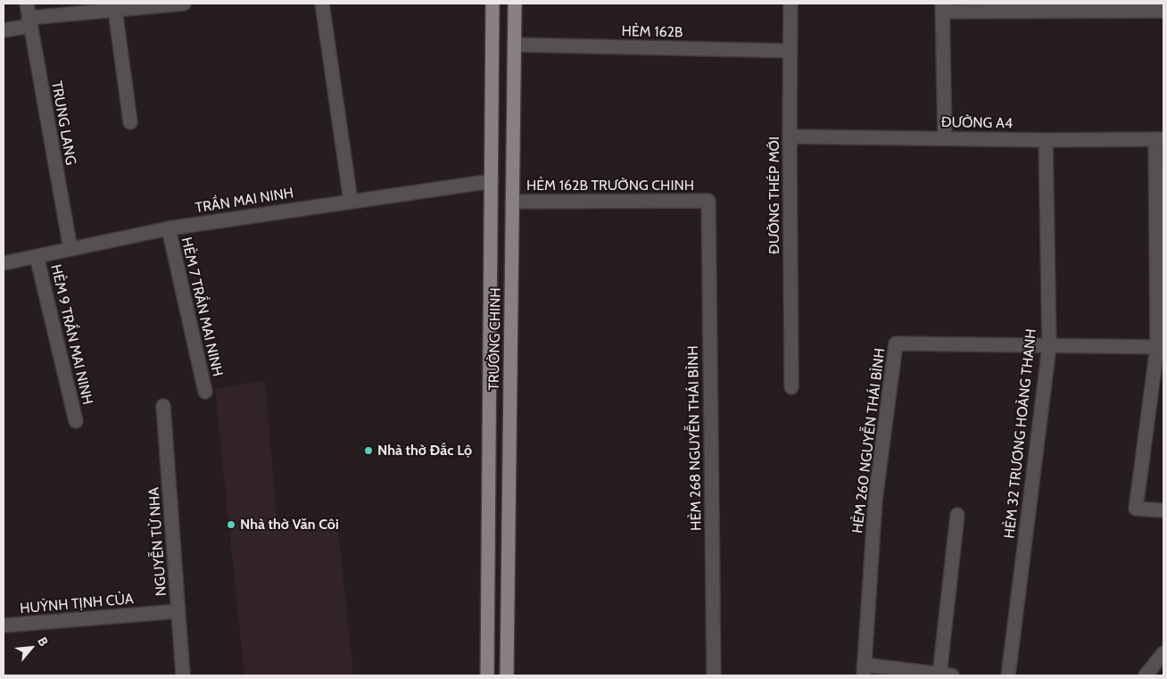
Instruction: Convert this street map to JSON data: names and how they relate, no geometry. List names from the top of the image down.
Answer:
{
  "streets": {
    "main road": ["TRƯỜNG CHINH"],
    "street": [
      "HẺM 162B",
      "TRUNG LANG",
      "ĐƯỜNG A4",
      "HẺM 162B TRƯỜNG CHINH",
      "ĐƯỜNG THÉP MỚI",
      "TRẦN MAI NINH",
      "HẺM 7 TRẦN MAI NINH",
      "HẺM 9 TRẦN MAI NINH",
      "HẺM 32 TRƯƠNG HOÀNG THANH",
      "HẺM 268 NGUYỄN THÁI BÌNH",
      "HẺM 260 NGUYỄN THÁI BÌNH",
      "NGUYỄN TỬ NHA",
      "HUỲNH TỊNH CỦA"
    ]
  },
  "crossings": [
    ["HẺM 162B", "ĐƯỜNG THÉP MỚI"],
    ["HẺM 162B", "TRƯỜNG CHINH"],
    ["TRUNG LANG", "TRẦN MAI NINH"],
    ["ĐƯỜNG A4", "ĐƯỜNG THÉP MỚI"],
    ["ĐƯỜNG A4", "HẺM 32 TRƯƠNG HOÀNG THANH"],
    ["HẺM 162B TRƯỜNG CHINH", "TRƯỜNG CHINH"],
    ["HẺM 162B TRƯỜNG CHINH", "HẺM 268 NGUYỄN THÁI BÌNH"],
    ["TRẦN MAI NINH", "HẺM 7 TRẦN MAI NINH"],
    ["TRẦN MAI NINH", "HẺM 9 TRẦN MAI NINH"],
    ["TRẦN MAI NINH", "TRƯỜNG CHINH"],
    ["HẺM 32 TRƯƠNG HOÀNG THANH", "HẺM 260 NGUYỄN THÁI BÌNH"],
    ["NGUYỄN TỬ NHA", "HUỲNH TỊNH CỦA"]
  ],
  "places": ["Nhà thờ Đắc Lộ", "Nhà thờ Văn Côi"],
  "north": "top right"
}
